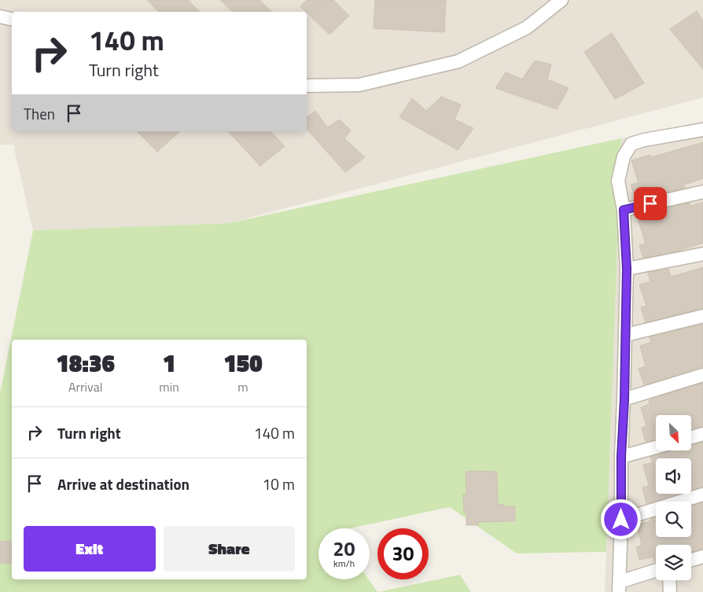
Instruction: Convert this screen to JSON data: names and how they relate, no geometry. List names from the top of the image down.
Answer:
{
  "north": "bottom right",
  "page": {
    "turn": ["140 m", "Turn right"],
    "then": "Then",
    "eta": [
      "18:36",
      "Arrival",
      "1",
      "min",
      "150",
      "m"
    ],
    "list": [
      {
        "name": "Turn right",
        "value": "140 m"
      },
      {
        "name": "Arrive at destination",
        "value": "10 m"
      }
    ],
    "buttons": ["Exit", "Share"],
    "speed": "20 km/h",
    "limit": "30"
  }
}
